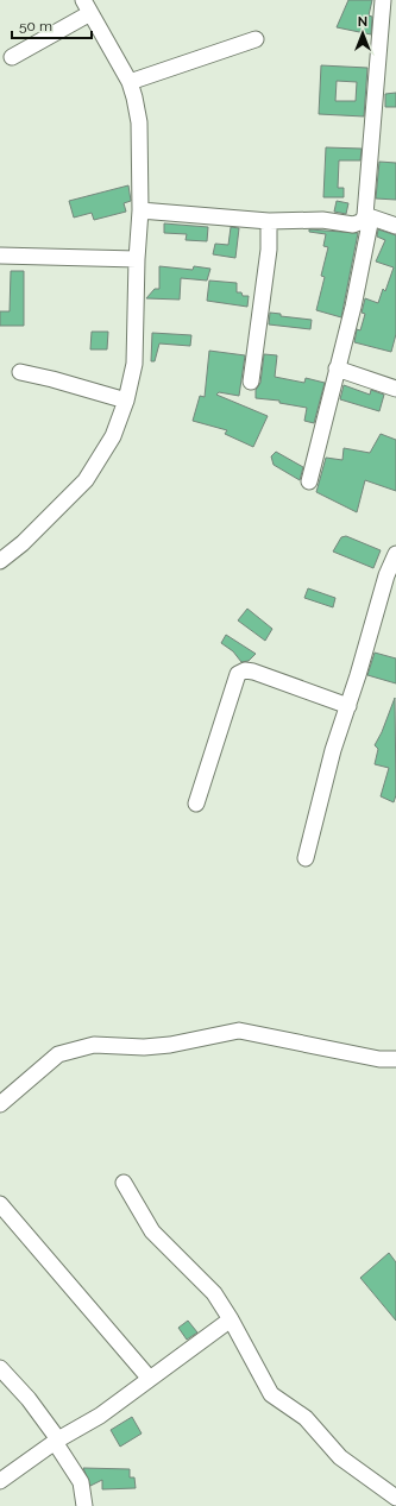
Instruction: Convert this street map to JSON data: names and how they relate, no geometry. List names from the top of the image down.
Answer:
{
  "scale_bar": "50 m",
  "north": "top"
}
